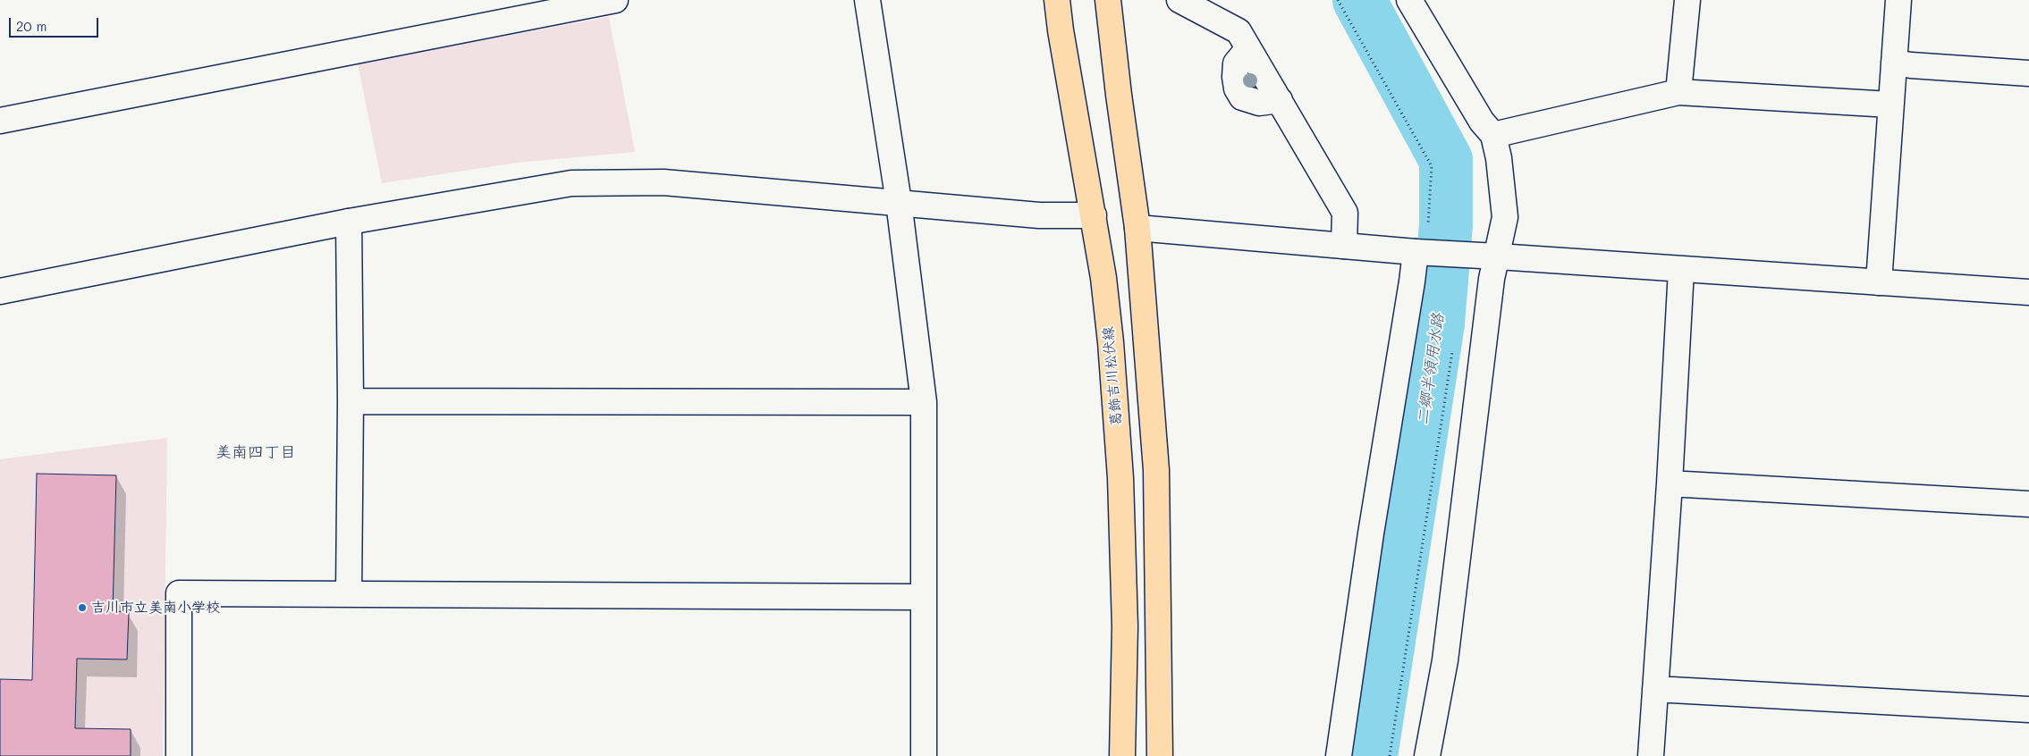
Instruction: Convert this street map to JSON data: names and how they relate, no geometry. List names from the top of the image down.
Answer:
{
  "streets": {
    "main road": ["葛飾吉川松伏線"]
  },
  "districts": ["美南四丁目"],
  "water": ["二郷半領用水路"],
  "places": ["吉川市立美南小学校"],
  "scale_bar": "20 m"
}
